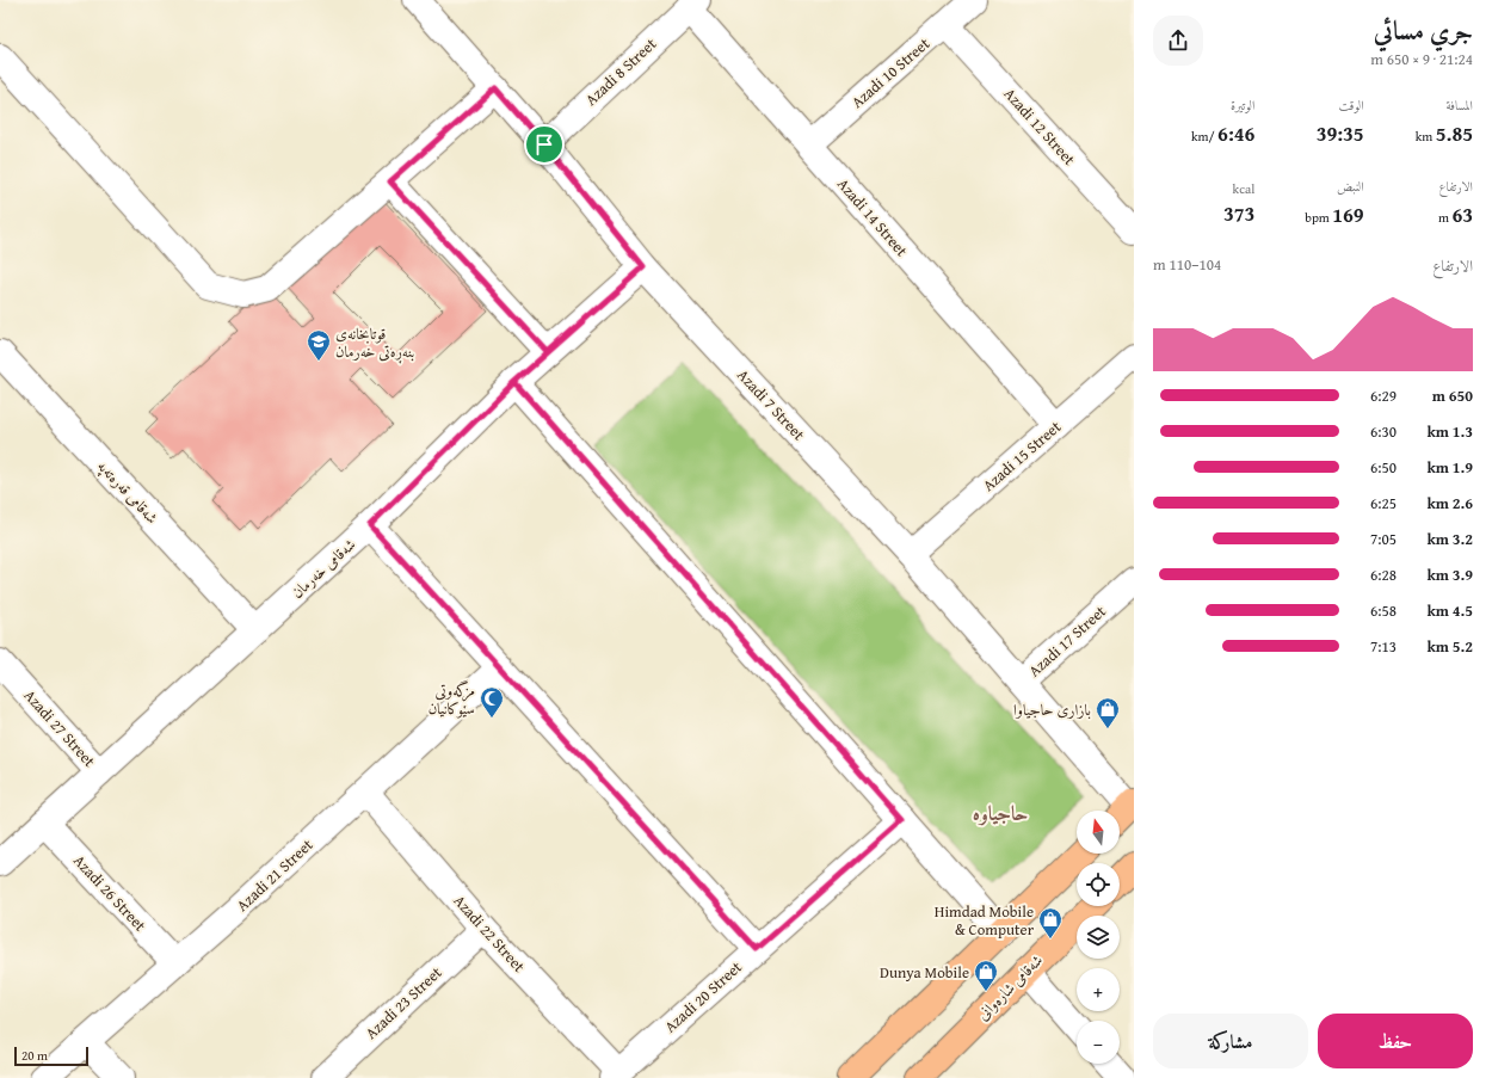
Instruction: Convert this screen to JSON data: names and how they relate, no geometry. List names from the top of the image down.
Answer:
{
  "streets": {
    "main road": ["شەقامی شارەوانی"],
    "street": [
      "Azadi 8 Street",
      "Azadi 10 Street",
      "Azadi 12 Street",
      "Azadi 14 Street",
      "Azadi 7 Street",
      "Azadi 15 Street",
      "شەقامی قەرەتەپە",
      "شەقامی خەرمان",
      "Azadi 17 Street",
      "Azadi 27 Street",
      "Azadi 21 Street",
      "Azadi 26 Street",
      "Azadi 22 Street",
      "Azadi 20 Street",
      "Azadi 23 Street"
    ]
  },
  "crossings": [
    ["Azadi 8 Street", "Azadi 14 Street"],
    ["Azadi 8 Street", "Azadi 7 Street"],
    ["Azadi 10 Street", "Azadi 12 Street"],
    ["Azadi 10 Street", "Azadi 14 Street"],
    ["Azadi 14 Street", "Azadi 15 Street"],
    ["Azadi 7 Street", "Azadi 15 Street"],
    ["Azadi 7 Street", "شەقامی خەرمان"],
    ["Azadi 7 Street", "Azadi 17 Street"],
    ["شەقامی قەرەتەپە", "شەقامی خەرمان"],
    ["شەقامی خەرمان", "Azadi 27 Street"],
    ["شەقامی خەرمان", "Azadi 26 Street"],
    ["Azadi 21 Street", "Azadi 26 Street"],
    ["Azadi 21 Street", "Azadi 22 Street"],
    ["Azadi 22 Street", "Azadi 20 Street"],
    ["Azadi 22 Street", "Azadi 23 Street"]
  ],
  "districts": ["حاجیاوە"],
  "places": {
    "school or university": ["قوتابخانەی بنەڕەتی خەرمان"],
    "mosque": ["مزگەوتی سێوکانیان"],
    "shop": ["بازاری حاجیاوا", "Himdad Mobile & Computer", "Dunya Mobile"]
  },
  "scale_bar": "20 m",
  "north": "top",
  "page": {
    "heading": ["جري مسائي", "21:24 · 9 × 650 m"],
    "stats": [
      ["المسافة", "5.85 km"],
      ["الوقت", "39:35"],
      ["الوتيرة", "6:46 /km"],
      ["الارتفاع", "63 m"],
      ["النبض", "169 bpm"],
      ["kcal", "373"]
    ],
    "chart": ["الارتفاع", "104–110 m"],
    "list": [
      {
        "name": "650 m",
        "note": "6:29"
      },
      {
        "name": "1.3 km",
        "note": "6:30"
      },
      {
        "name": "1.9 km",
        "note": "6:50"
      },
      {
        "name": "2.6 km",
        "note": "6:25"
      },
      {
        "name": "3.2 km",
        "note": "7:05"
      },
      {
        "name": "3.9 km",
        "note": "6:28"
      },
      {
        "name": "4.5 km",
        "note": "6:58"
      },
      {
        "name": "5.2 km",
        "note": "7:13"
      }
    ],
    "map_buttons": ["+", "−"],
    "buttons": ["حفظ", "مشاركة"],
    "scale": "20 m"
  }
}
